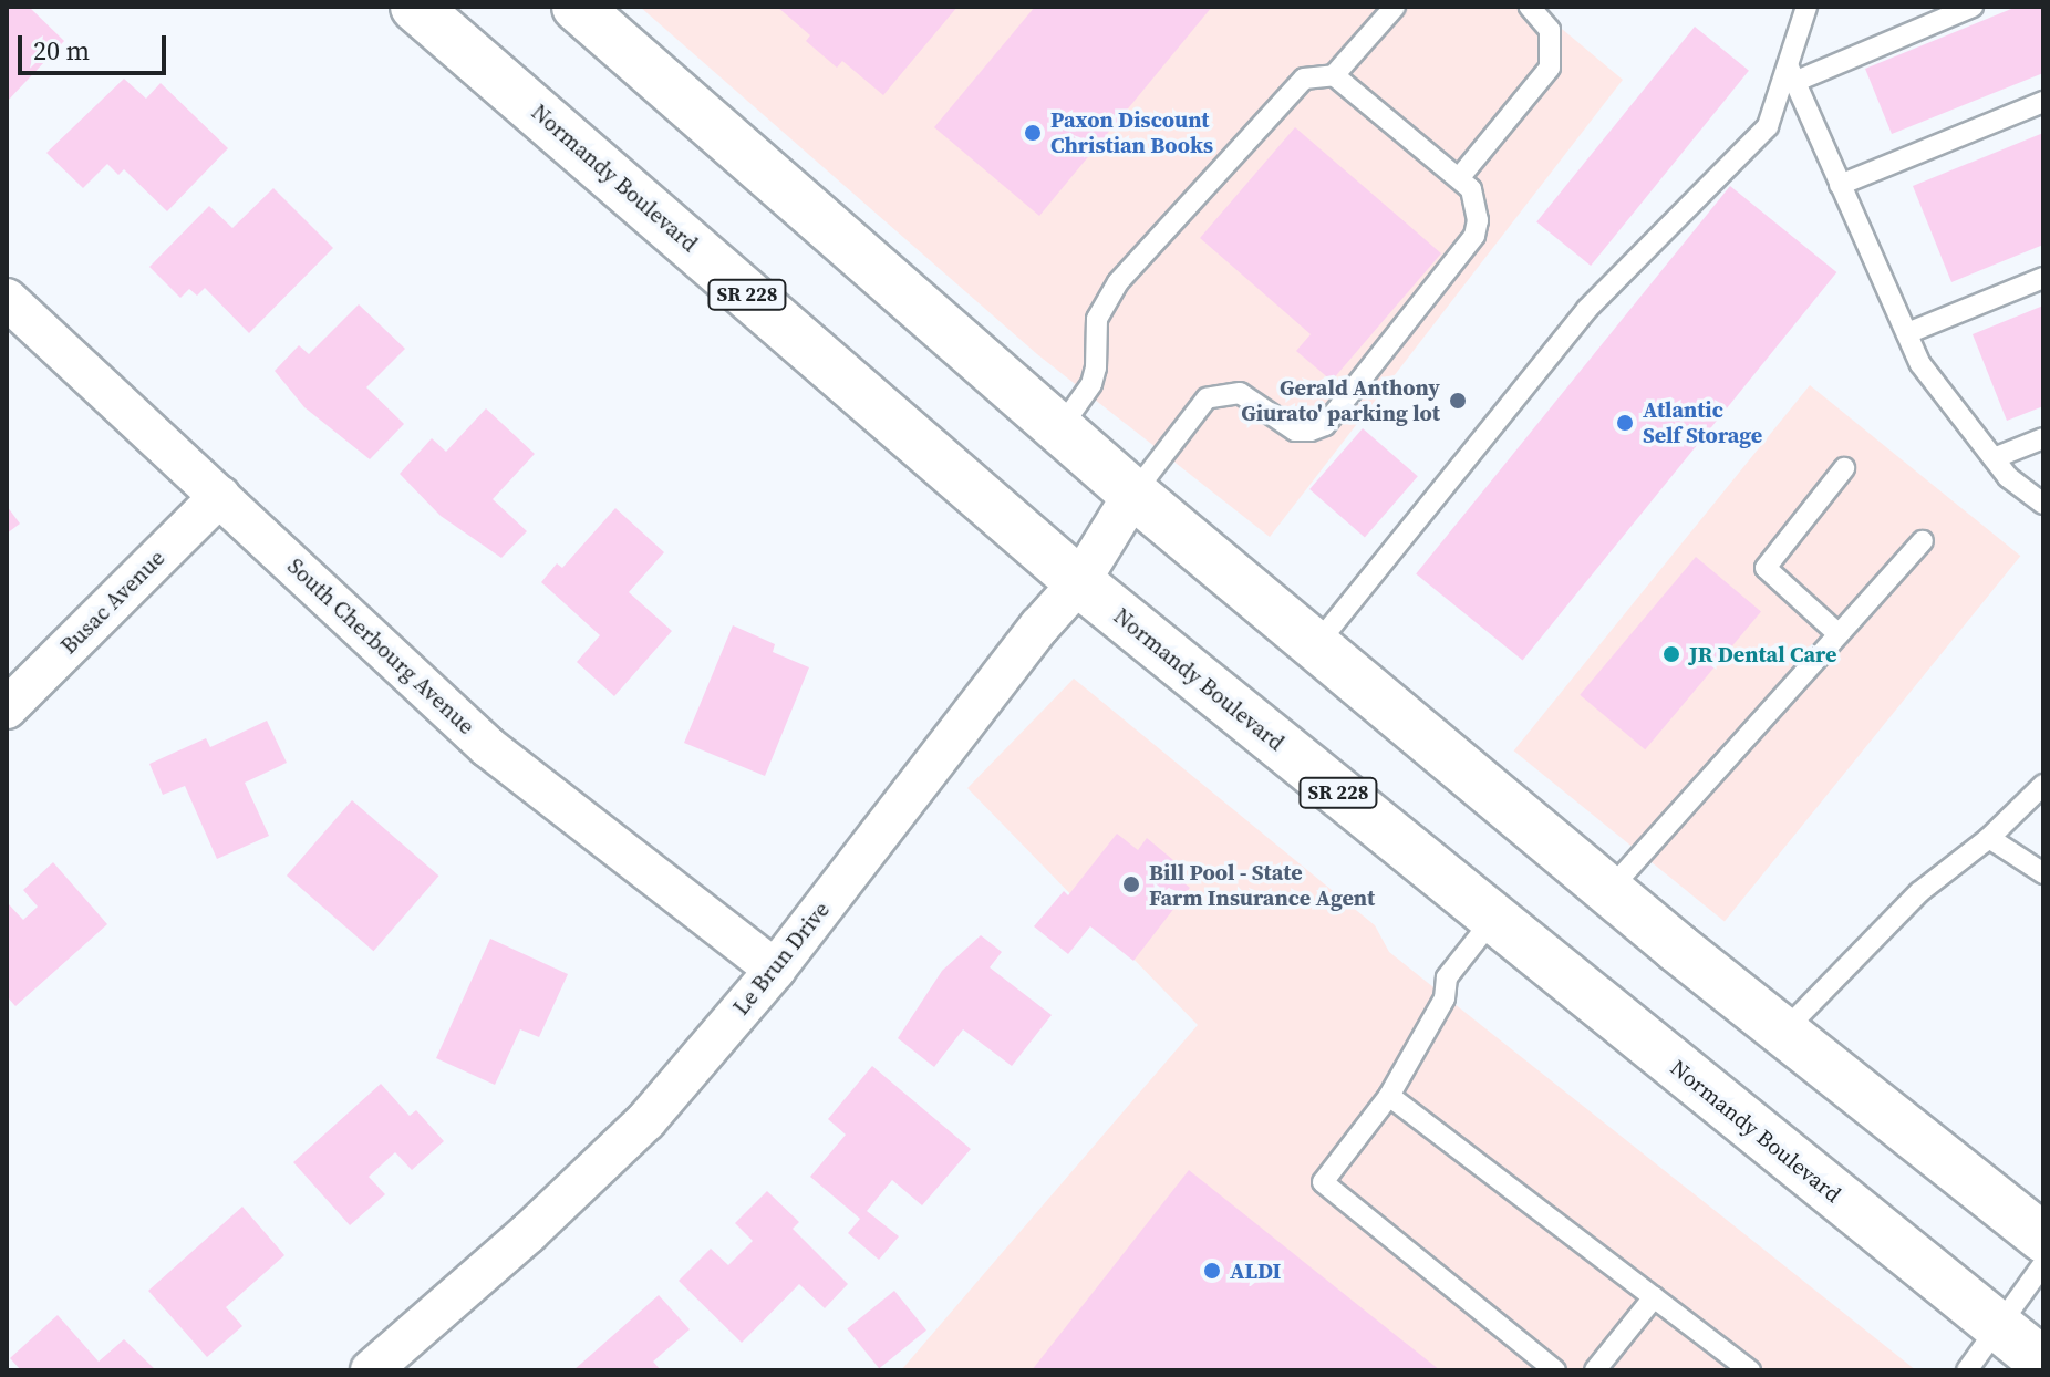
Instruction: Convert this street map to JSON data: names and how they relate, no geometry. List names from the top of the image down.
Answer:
{
  "streets": {
    "main road": ["Normandy Boulevard", "SR 228"],
    "street": ["Busac Avenue", "South Cherbourg Avenue", "Le Brun Drive"]
  },
  "crossings": [
    ["Normandy Boulevard", "Le Brun Drive"],
    ["Busac Avenue", "South Cherbourg Avenue"],
    ["South Cherbourg Avenue", "Le Brun Drive"]
  ],
  "places": [
    "Paxon Discount Christian Books",
    "Gerald Anthony Giurato' parking lot",
    "Atlantic Self Storage",
    "JR Dental Care",
    "Bill Pool - State Farm Insurance Agent",
    "ALDI"
  ],
  "scale_bar": "20 m"
}
